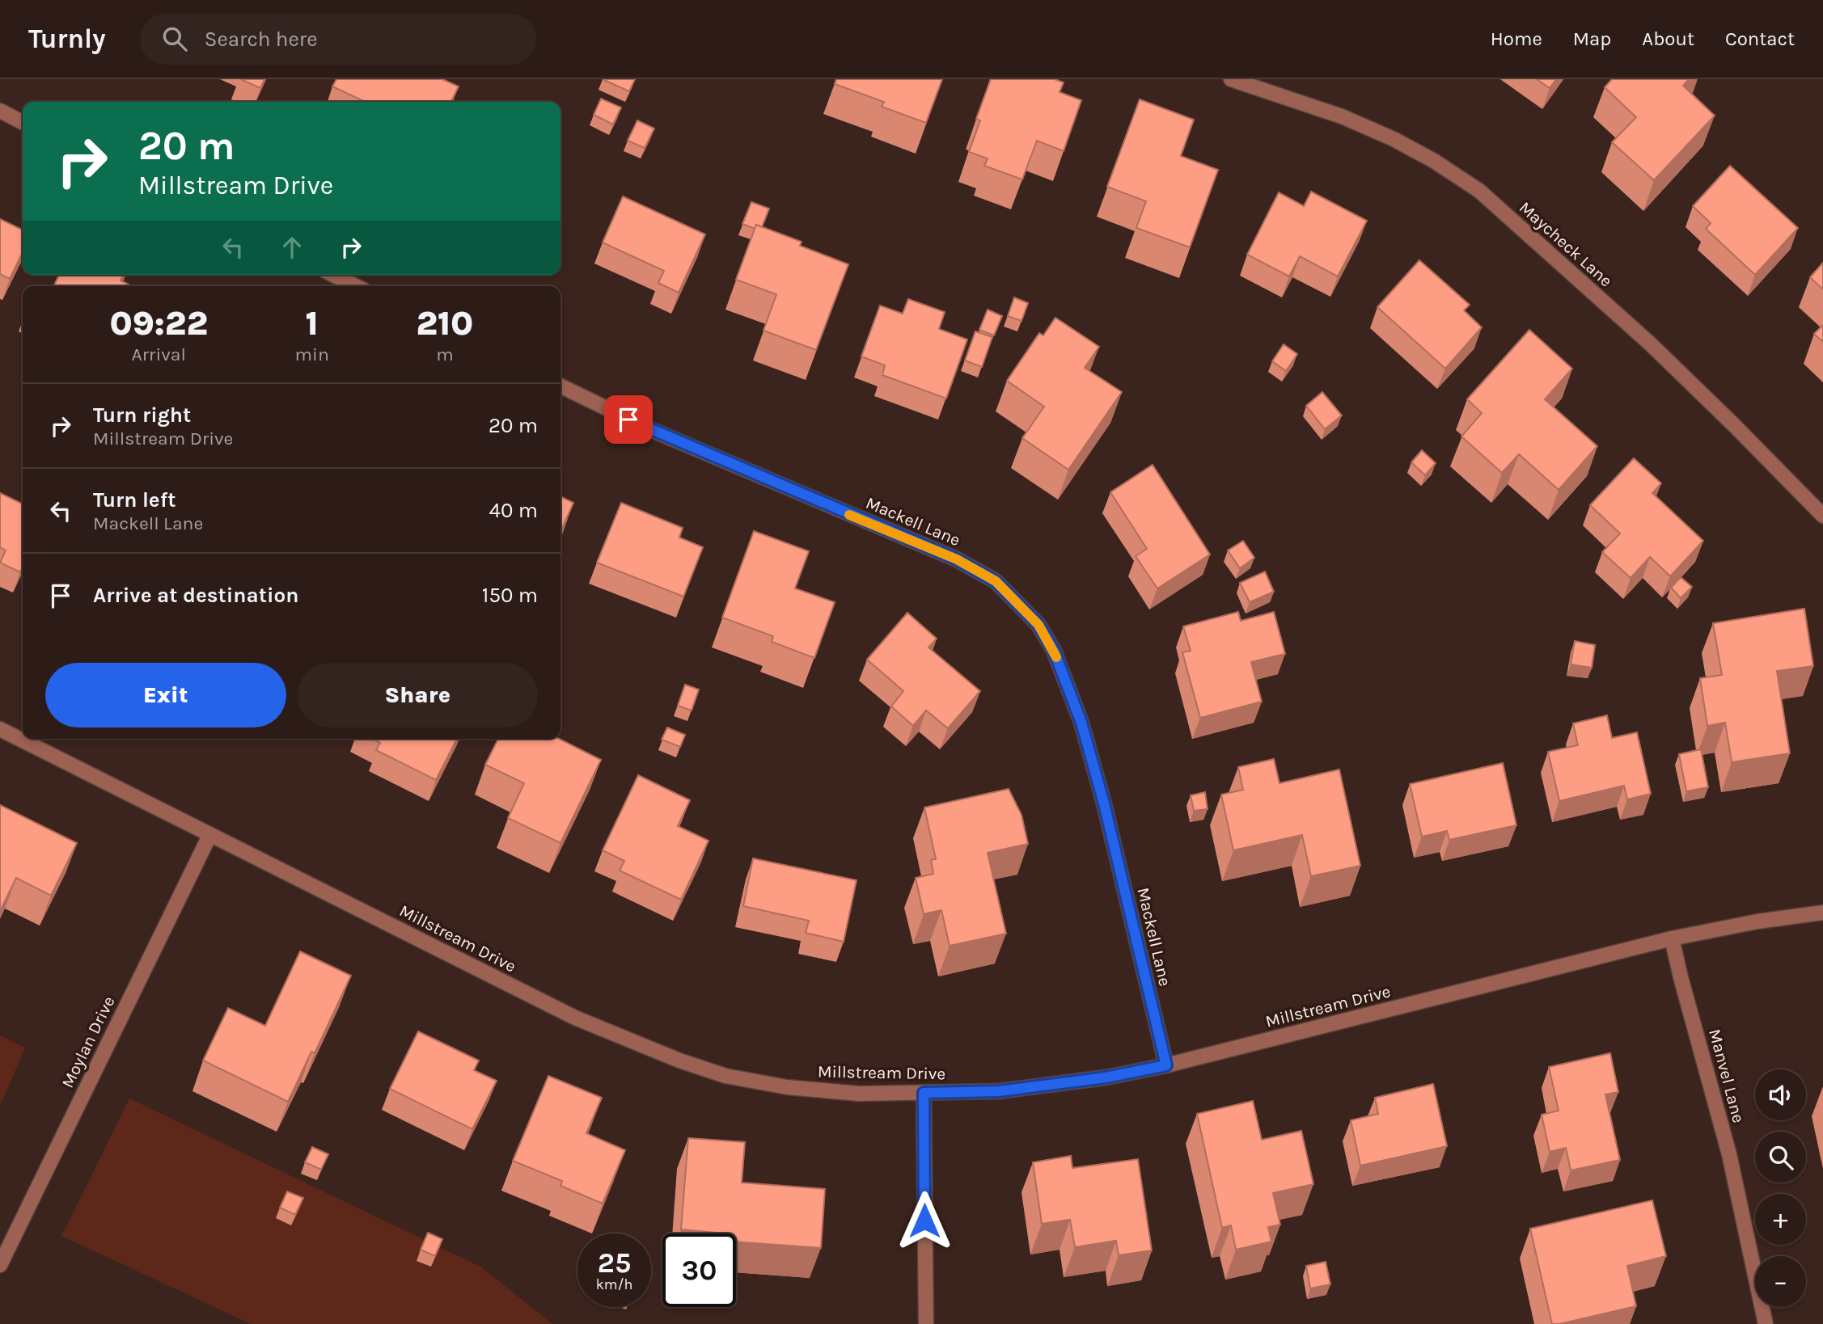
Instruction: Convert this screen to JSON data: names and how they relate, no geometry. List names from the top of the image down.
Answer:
{
  "streets": {
    "street": [
      "Maycheck Lane",
      "Mackell Lane",
      "Millstream Drive",
      "Moylan Drive",
      "Manvel Lane"
    ]
  },
  "crossings": [
    ["Mackell Lane", "Millstream Drive"],
    ["Millstream Drive", "Moylan Drive"],
    ["Millstream Drive", "Manvel Lane"]
  ],
  "page": {
    "header": "Turnly",
    "search": "Search here",
    "nav": [
      "Home",
      "Map",
      "About",
      "Contact"
    ],
    "turn": ["20 m", "Millstream Drive"],
    "eta": [
      "09:22",
      "Arrival",
      "1",
      "min",
      "210",
      "m"
    ],
    "list": [
      {
        "name": "Turn right",
        "note": "Millstream Drive",
        "value": "20 m"
      },
      {
        "name": "Turn left",
        "note": "Mackell Lane",
        "value": "40 m"
      },
      {
        "name": "Arrive at destination",
        "value": "150 m"
      }
    ],
    "buttons": ["Exit", "Share"],
    "map_buttons": ["+", "−"],
    "speed": "25 km/h",
    "limit": "30"
  }
}
